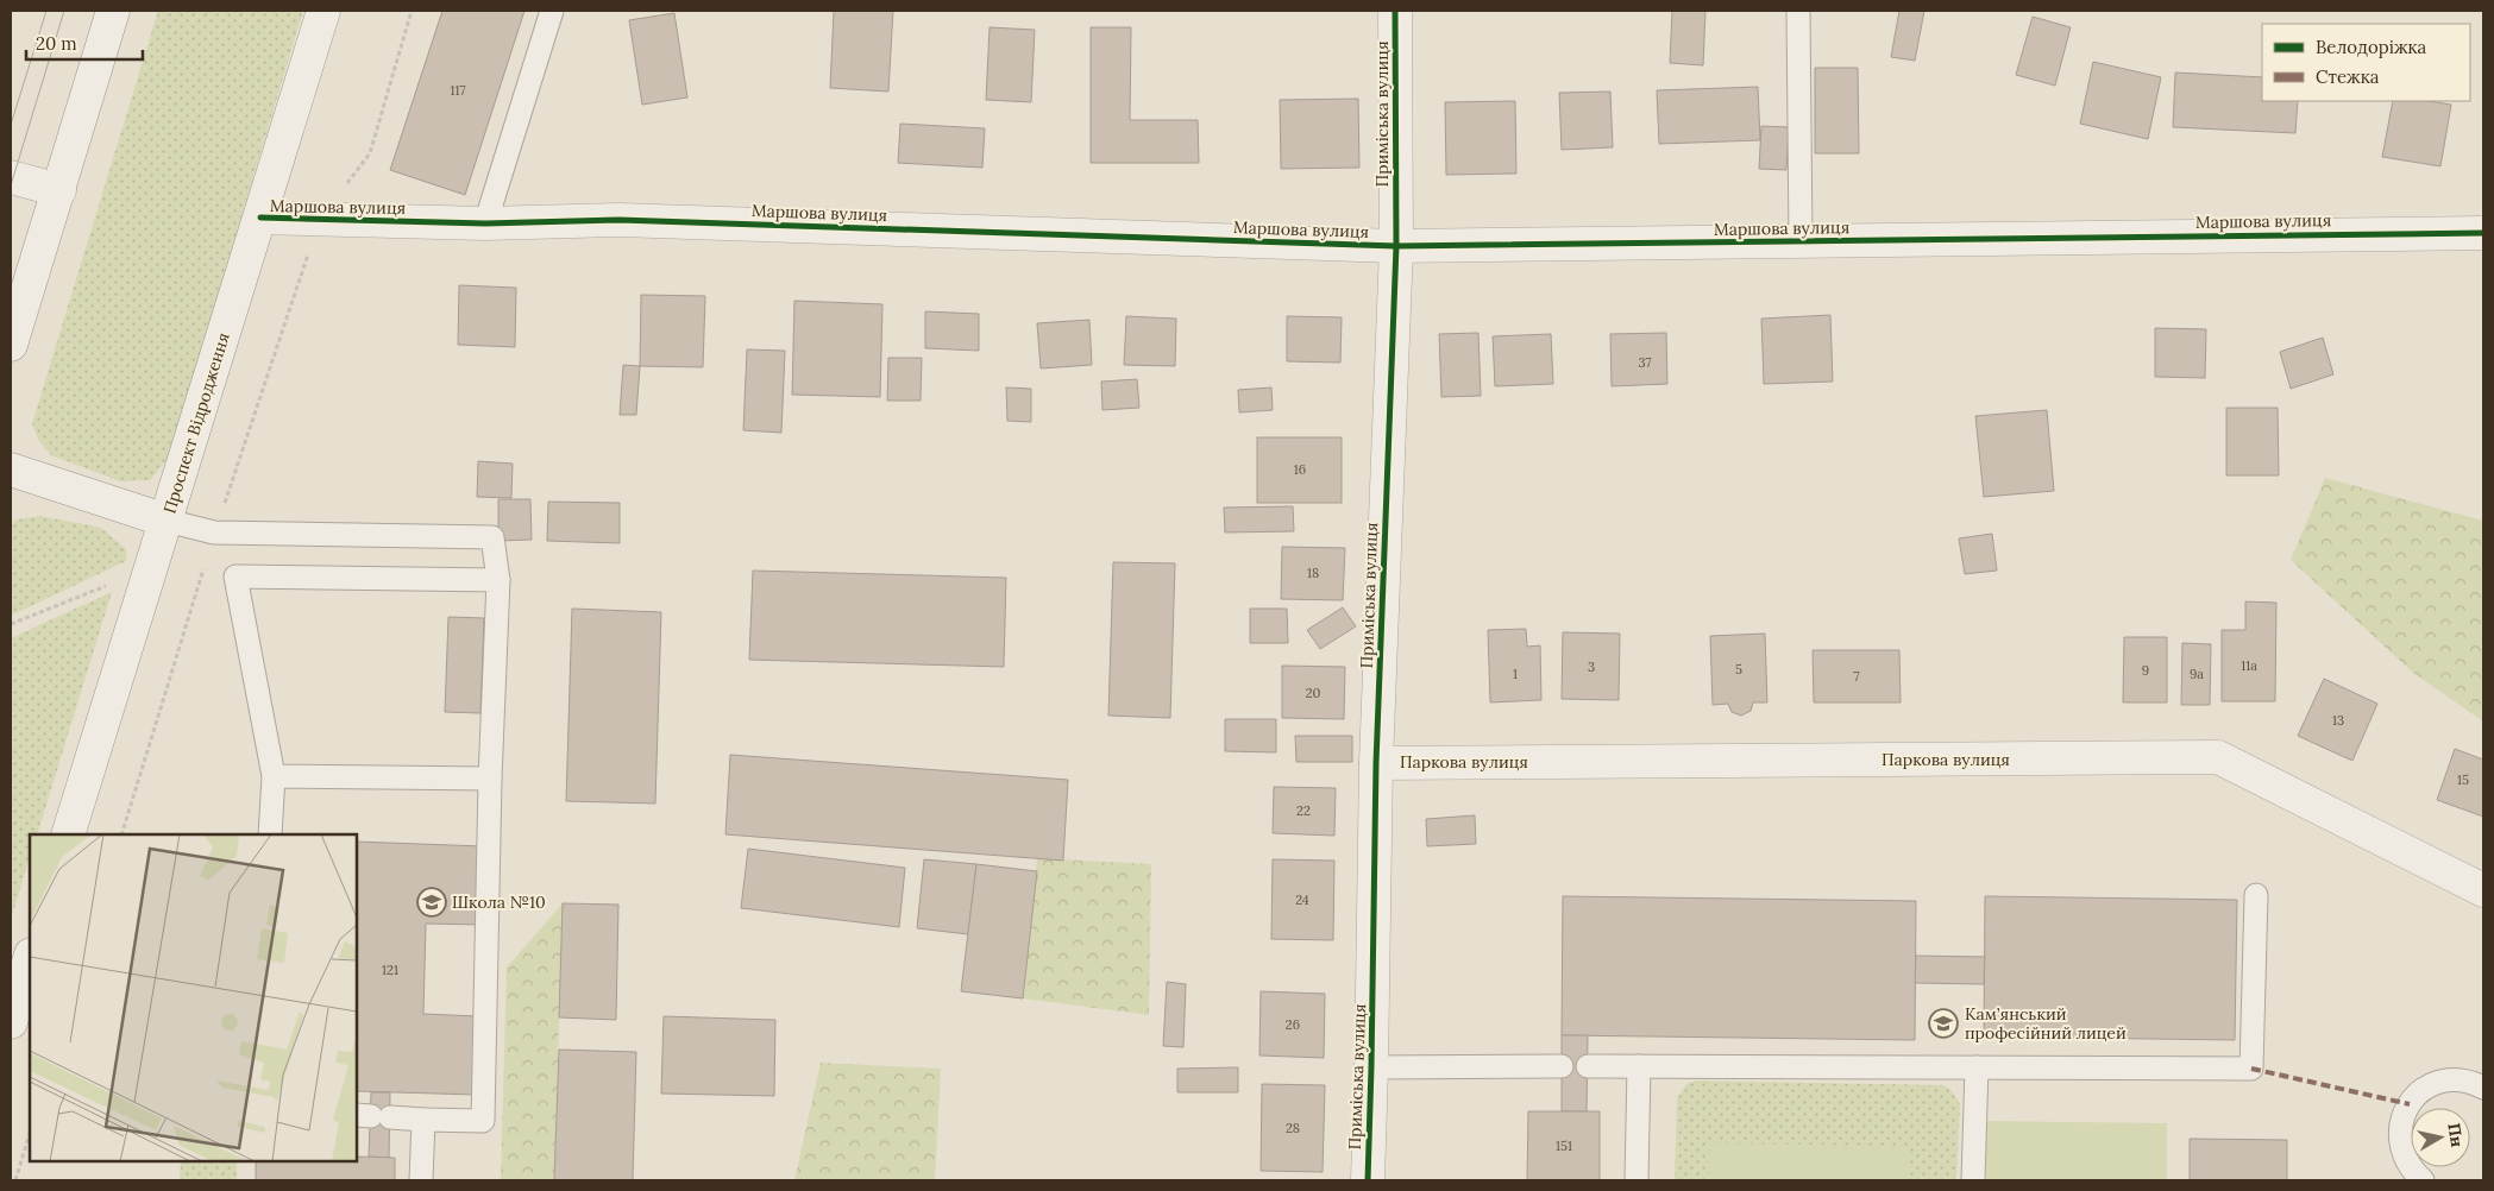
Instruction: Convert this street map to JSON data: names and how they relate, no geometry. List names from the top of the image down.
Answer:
{
  "streets": {
    "street": [
      "Приміська вулиця",
      "Маршова вулиця",
      "Проспект Відродження",
      "Паркова вулиця"
    ]
  },
  "crossings": [
    ["Приміська вулиця", "Маршова вулиця"],
    ["Приміська вулиця", "Паркова вулиця"],
    ["Маршова вулиця", "Проспект Відродження"]
  ],
  "places": {
    "school or university": ["Школа №10", "Кам’янський професійний лицей"]
  },
  "house_numbers": [
    "117",
    "37",
    "16",
    "18",
    "11а",
    "3",
    "5",
    "9",
    "1",
    "9а",
    "7",
    "20",
    "13",
    "15",
    "22",
    "24",
    "121",
    "26",
    "28",
    "151"
  ],
  "legend": ["Велодоріжка", "Стежка"],
  "scale_bar": "20 m",
  "north": "right"
}
